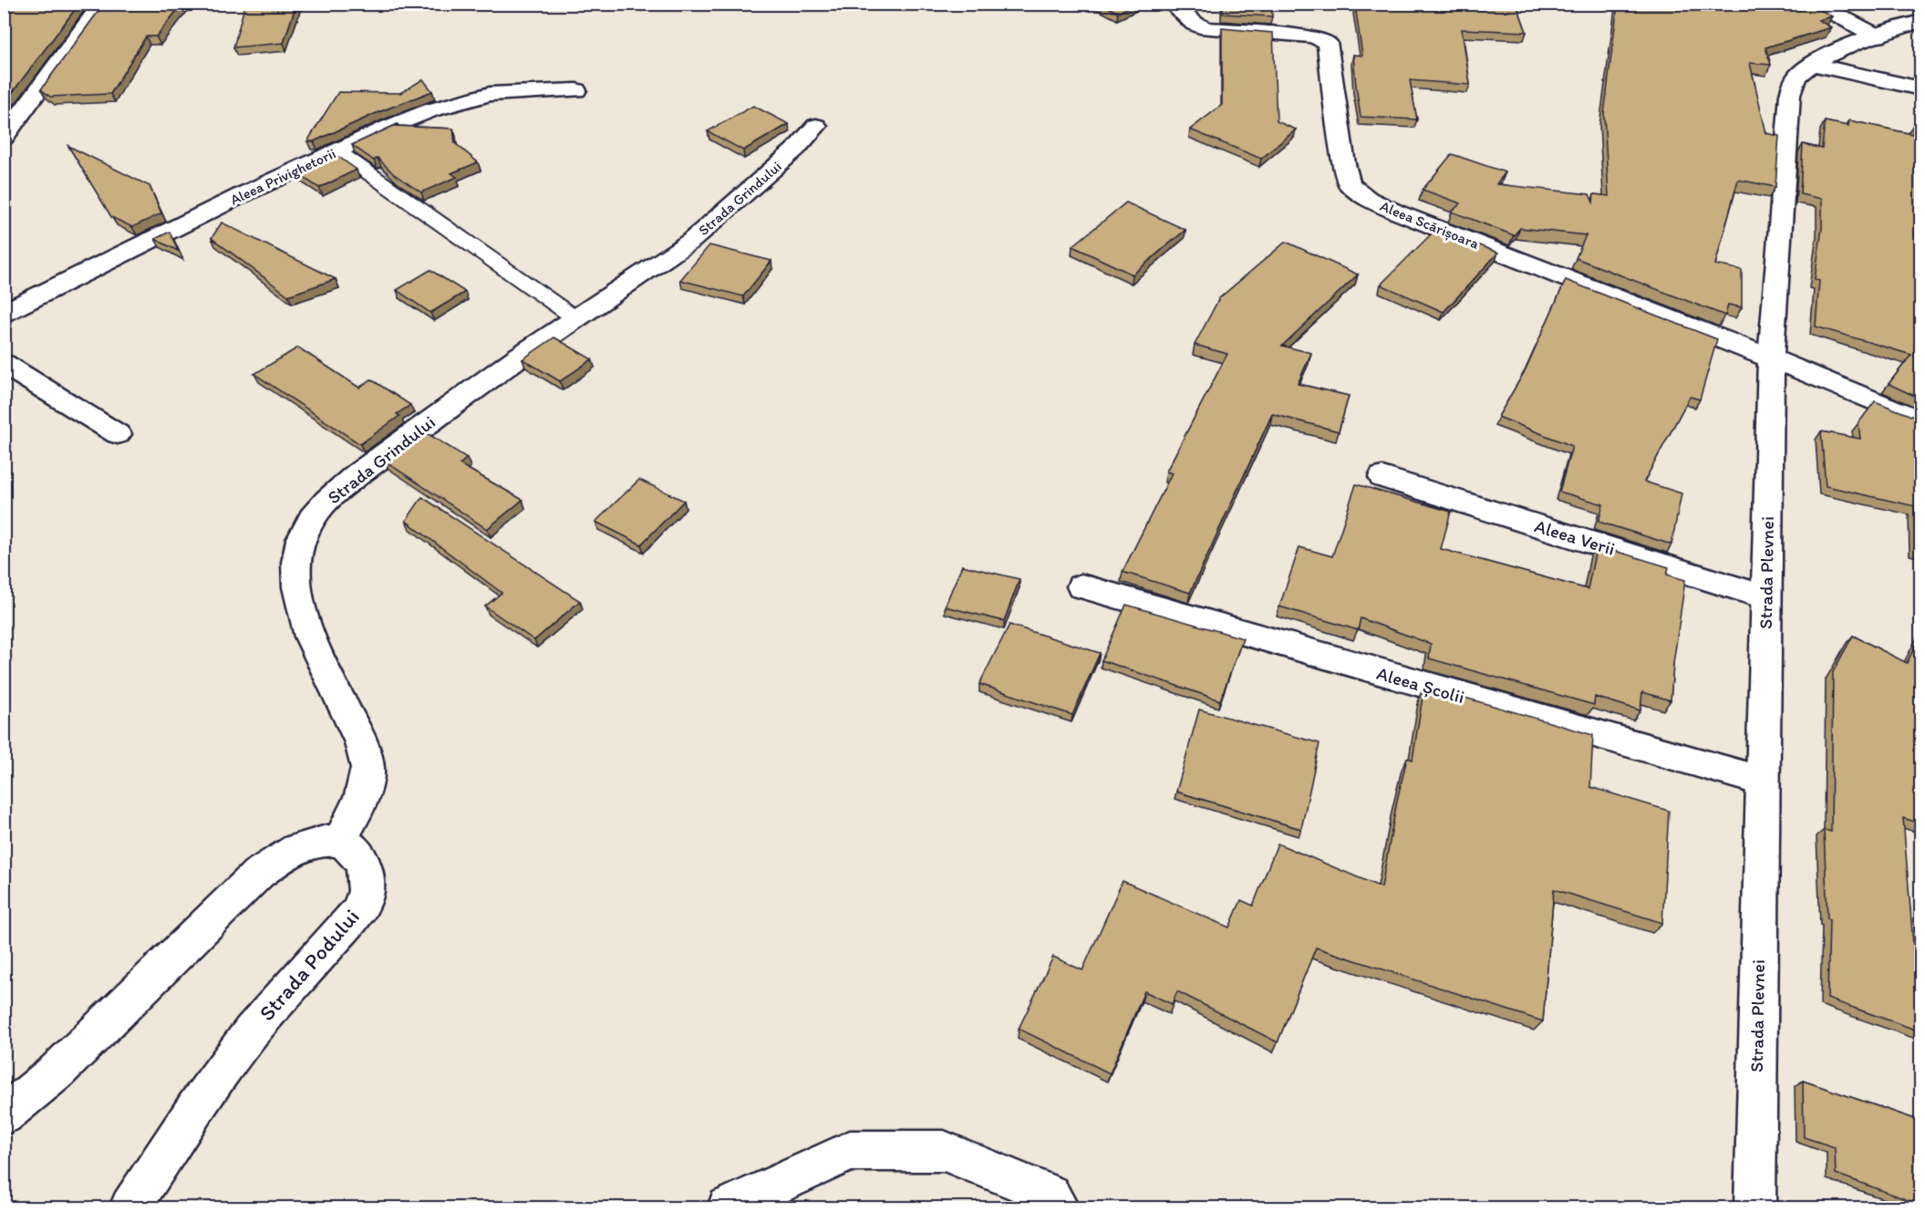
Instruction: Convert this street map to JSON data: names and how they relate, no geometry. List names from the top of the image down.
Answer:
{
  "streets": {
    "street": [
      "Aleea Privighetorii",
      "Strada Grindului",
      "Aleea Scărișoara",
      "Aleea Verii",
      "Strada Plevnei",
      "Aleea Școlii",
      "Strada Podului"
    ]
  },
  "crossings": [
    ["Strada Grindului", "Strada Podului"],
    ["Aleea Scărișoara", "Strada Plevnei"],
    ["Aleea Verii", "Strada Plevnei"],
    ["Strada Plevnei", "Aleea Școlii"]
  ]
}
